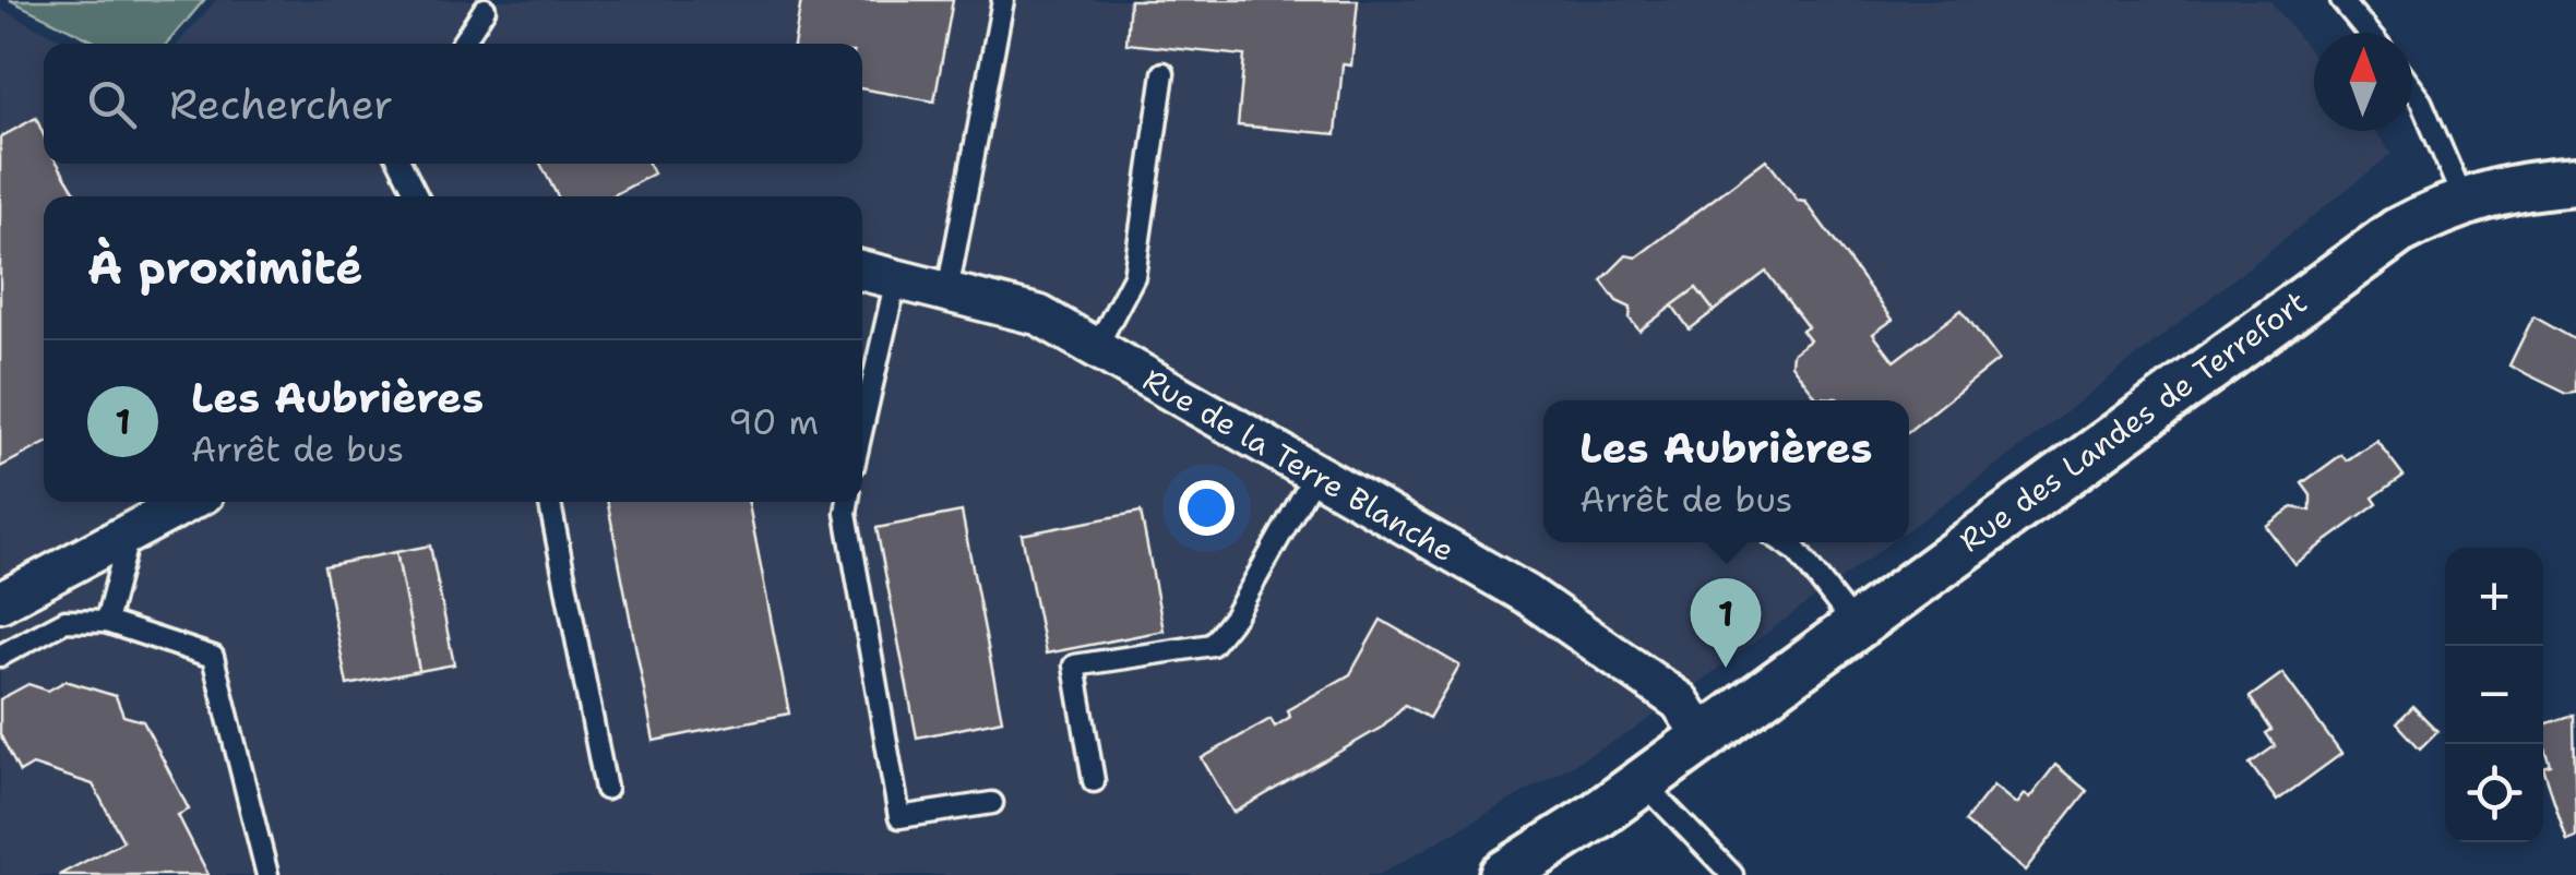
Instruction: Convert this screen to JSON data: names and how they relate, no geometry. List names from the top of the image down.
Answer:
{
  "streets": {
    "street": ["Rue des Landes de Terrefort", "Rue de la Terre Blanche"]
  },
  "crossings": [
    ["Rue des Landes de Terrefort", "Rue de la Terre Blanche"]
  ],
  "north": "top",
  "page": {
    "search": "Rechercher",
    "heading": "À proximité",
    "list": [
      {
        "mark": "1",
        "name": "Les Aubrières",
        "note": "Arrêt de bus",
        "value": "90 m"
      }
    ],
    "popup": ["Les Aubrières", "Arrêt de bus"],
    "map_buttons": ["+", "−"],
    "pins": "1"
  }
}
